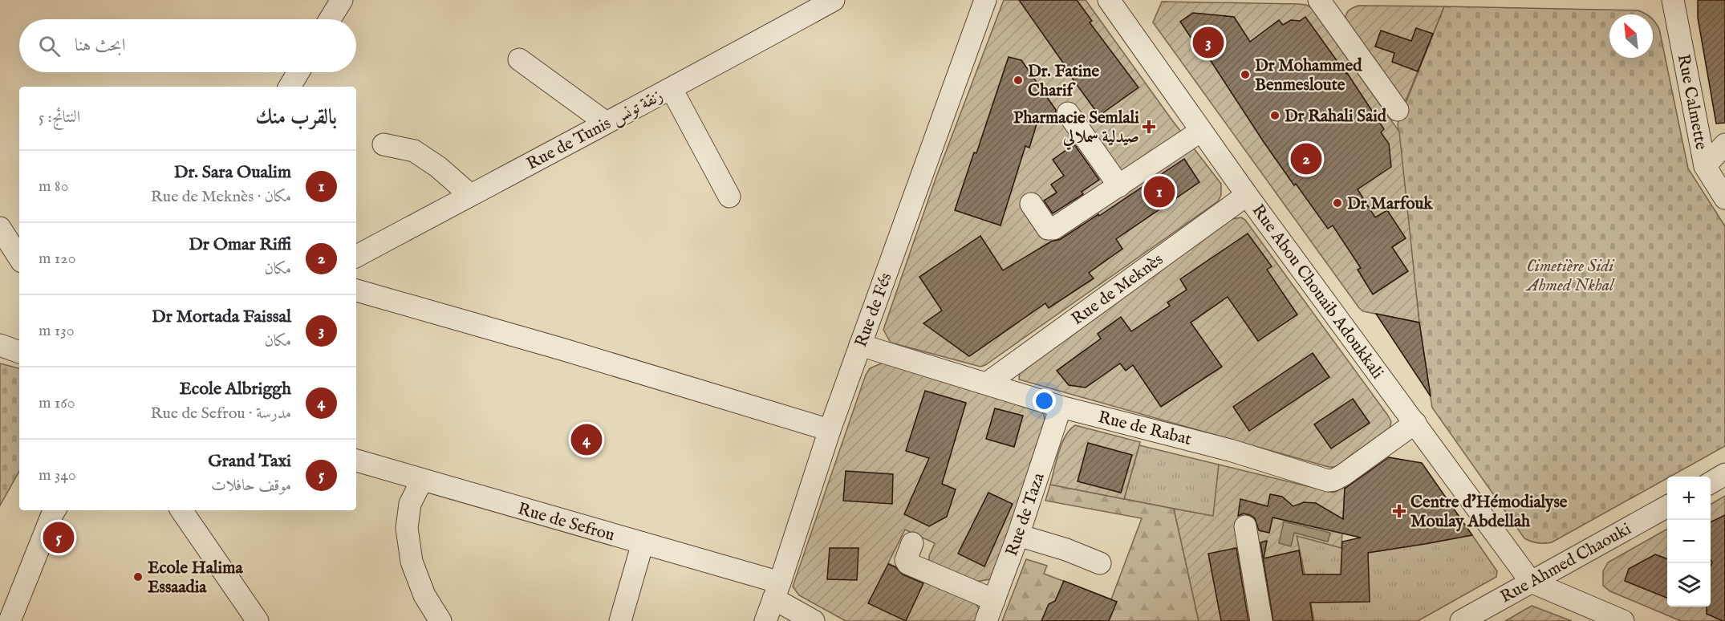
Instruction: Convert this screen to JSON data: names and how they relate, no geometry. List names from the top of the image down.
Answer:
{
  "streets": {
    "street": [
      "Rue Calmette",
      "Rue de Tunis زنقة تونس",
      "Rue de Meknès",
      "Rue Abou Chouaib Adoukkali",
      "Rue de Fés",
      "Rue de Rabat",
      "Rue de Taza",
      "Rue de Sefrou",
      "Rue Ahmed Chaouki"
    ]
  },
  "crossings": [
    ["Rue de Meknès", "Rue Abou Chouaib Adoukkali"],
    ["Rue de Meknès", "Rue de Rabat"],
    ["Rue Abou Chouaib Adoukkali", "Rue de Rabat"],
    ["Rue Abou Chouaib Adoukkali", "Rue Ahmed Chaouki"],
    ["Rue de Fés", "Rue de Rabat"],
    ["Rue de Fés", "Rue de Sefrou"],
    ["Rue de Rabat", "Rue de Taza"]
  ],
  "parks": ["Cimetière Sidi Ahmed Nkhal"],
  "places": {
    "other": [
      "Dr Mohammed Benmesloute",
      "Dr. Fatine Charif",
      "Dr Rahali Said",
      "Dr Marfouk",
      "Ecole Halima Essaadia"
    ],
    "health": ["Pharmacie Semlali صيدلية سملالي", "Centre d'Hémodialyse Moulay Abdellah"]
  },
  "north": "top left",
  "page": {
    "search": "ابحث هنا",
    "pins": [
      "3",
      "2",
      "1",
      "4",
      "5"
    ],
    "heading": ["بالقرب منك", "النتائج: 5"],
    "list": [
      {
        "mark": "1",
        "name": "Dr. Sara Oualim",
        "note": "مكان · Rue de Meknès",
        "value": "80 m"
      },
      {
        "mark": "2",
        "name": "Dr Omar Riffi",
        "note": "مكان",
        "value": "120 m"
      },
      {
        "mark": "3",
        "name": "Dr Mortada Faissal",
        "note": "مكان",
        "value": "130 m"
      },
      {
        "mark": "4",
        "name": "Ecole Albriggh",
        "note": "مدرسة · Rue de Sefrou",
        "value": "160 m"
      },
      {
        "mark": "5",
        "name": "Grand Taxi",
        "note": "موقف حافلات",
        "value": "340 m"
      }
    ],
    "map_buttons": ["+", "−"]
  }
}
